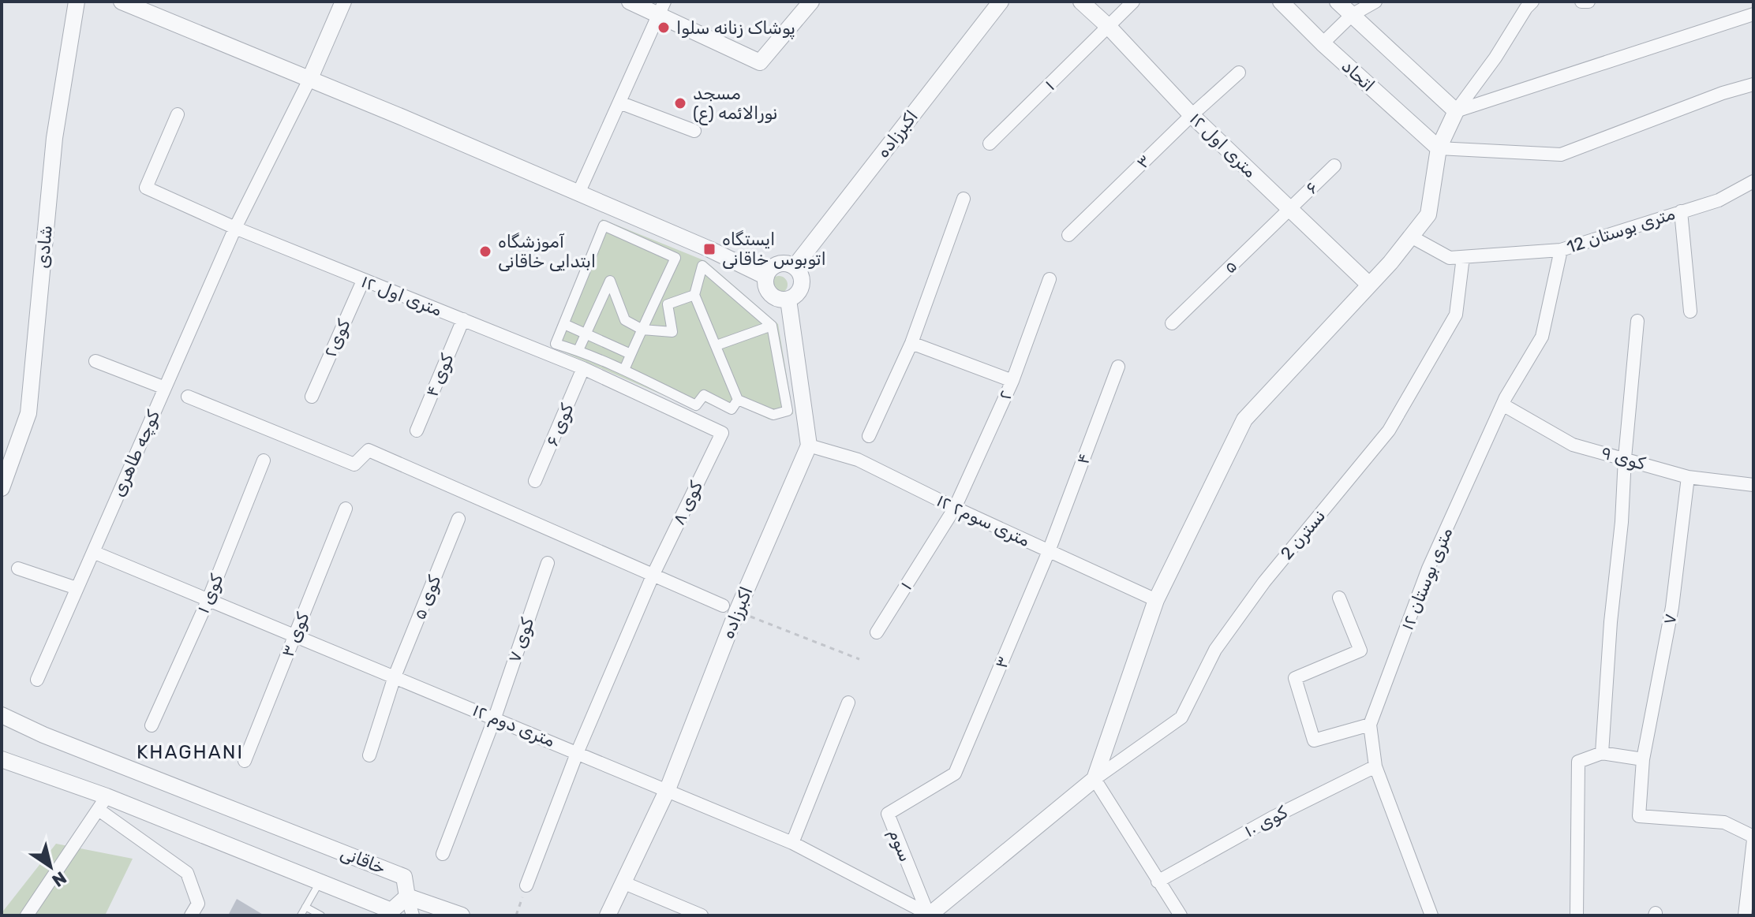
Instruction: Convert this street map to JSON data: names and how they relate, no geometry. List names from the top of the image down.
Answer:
{
  "streets": {
    "street": [
      "اتحاد",
      "۱",
      "اکبرزاده",
      "۱۲ متری اول",
      "۳",
      "۶",
      "12 متری بوستان",
      "شادی",
      "۵",
      "کوی۲",
      "کوی ۴",
      "۲",
      "کوی ۶",
      "کوچه طاهری",
      "کوی ۹",
      "۴",
      "کوی ۸",
      "۱۲ متری سوم۲",
      "نسترن 2",
      "۱۲ متری بوستان",
      "کوی ۱",
      "کوی ۵",
      "۷",
      "کوی ۳",
      "کوی ۷",
      "۱۲ متری دوم",
      "کوی ۱۰",
      "سوم",
      "خاقانی"
    ]
  },
  "crossings": [
    ["۱", "۱۲ متری اول"],
    ["۱", "۲"],
    ["۱", "۱۲ متری سوم۲"],
    ["اکبرزاده", "۱۲ متری سوم۲"],
    ["اکبرزاده", "۱۲ متری دوم"],
    ["۱۲ متری اول", "۳"],
    ["۱۲ متری اول", "۶"],
    ["۱۲ متری اول", "۵"],
    ["۱۲ متری اول", "کوی۲"],
    ["۱۲ متری اول", "کوی ۴"],
    ["۱۲ متری اول", "کوی ۶"],
    ["۱۲ متری اول", "کوچه طاهری"],
    ["۱۲ متری اول", "کوی ۸"],
    ["۳", "۴"],
    ["۳", "۱۲ متری سوم۲"],
    ["۳", "سوم"],
    ["۶", "۵"],
    ["12 متری بوستان", "نسترن 2"],
    ["12 متری بوستان", "۱۲ متری بوستان"],
    ["۲", "۱۲ متری سوم۲"],
    ["کوچه طاهری", "۱۲ متری دوم"],
    ["کوی ۹", "۱۲ متری بوستان"],
    ["کوی ۹", "۷"],
    ["۴", "۱۲ متری سوم۲"],
    ["کوی ۸", "۱۲ متری دوم"],
    ["۱۲ متری بوستان", "کوی ۱۰"],
    ["کوی ۱", "۱۲ متری دوم"],
    ["کوی ۵", "۱۲ متری دوم"],
    ["کوی ۳", "۱۲ متری دوم"],
    ["کوی ۷", "۱۲ متری دوم"],
    ["۱۲ متری دوم", "سوم"]
  ],
  "districts": ["KHAGHANI"],
  "places": {
    "other": ["پوشاک زنانه سلوا", "مسجد نورالائمه (ع)", "آموزشگاه ابتدایی خاقانی"],
    "transit": ["ایستگاه اتوبوس خاقانی"]
  },
  "north": "bottom right"
}
